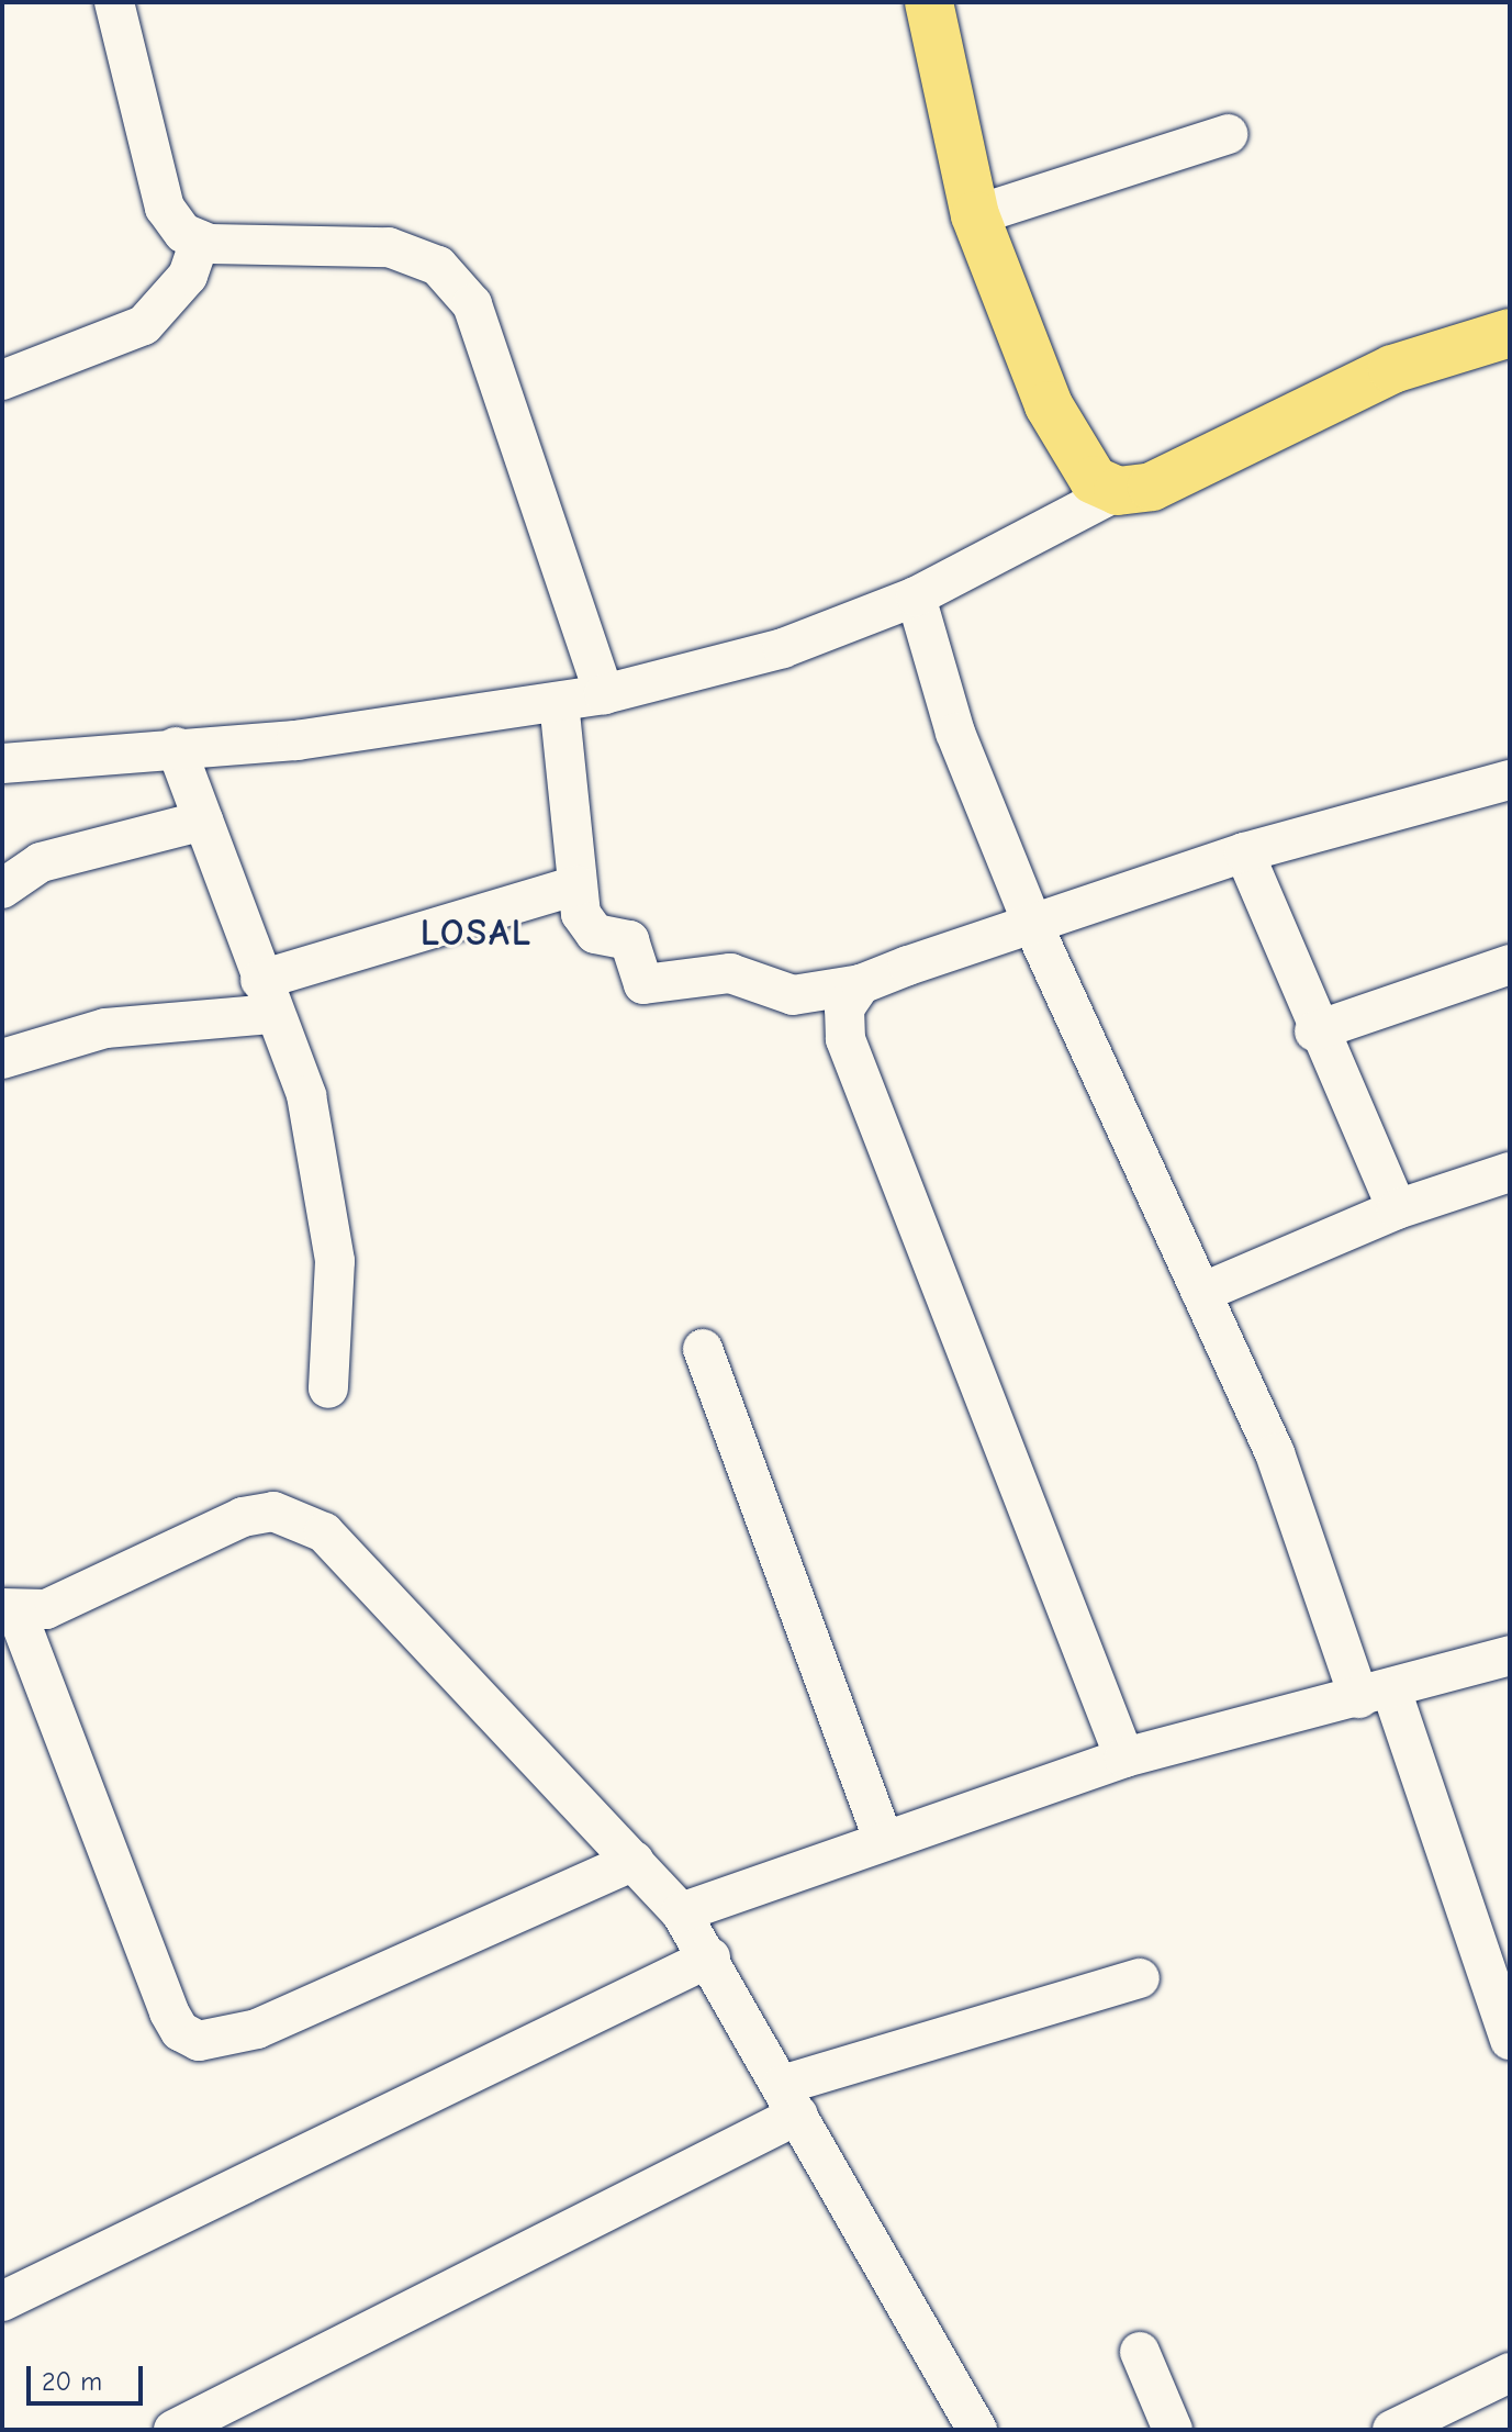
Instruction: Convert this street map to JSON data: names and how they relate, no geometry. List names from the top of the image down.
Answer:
{
  "districts": ["LOSAL"],
  "scale_bar": "20 m"
}
